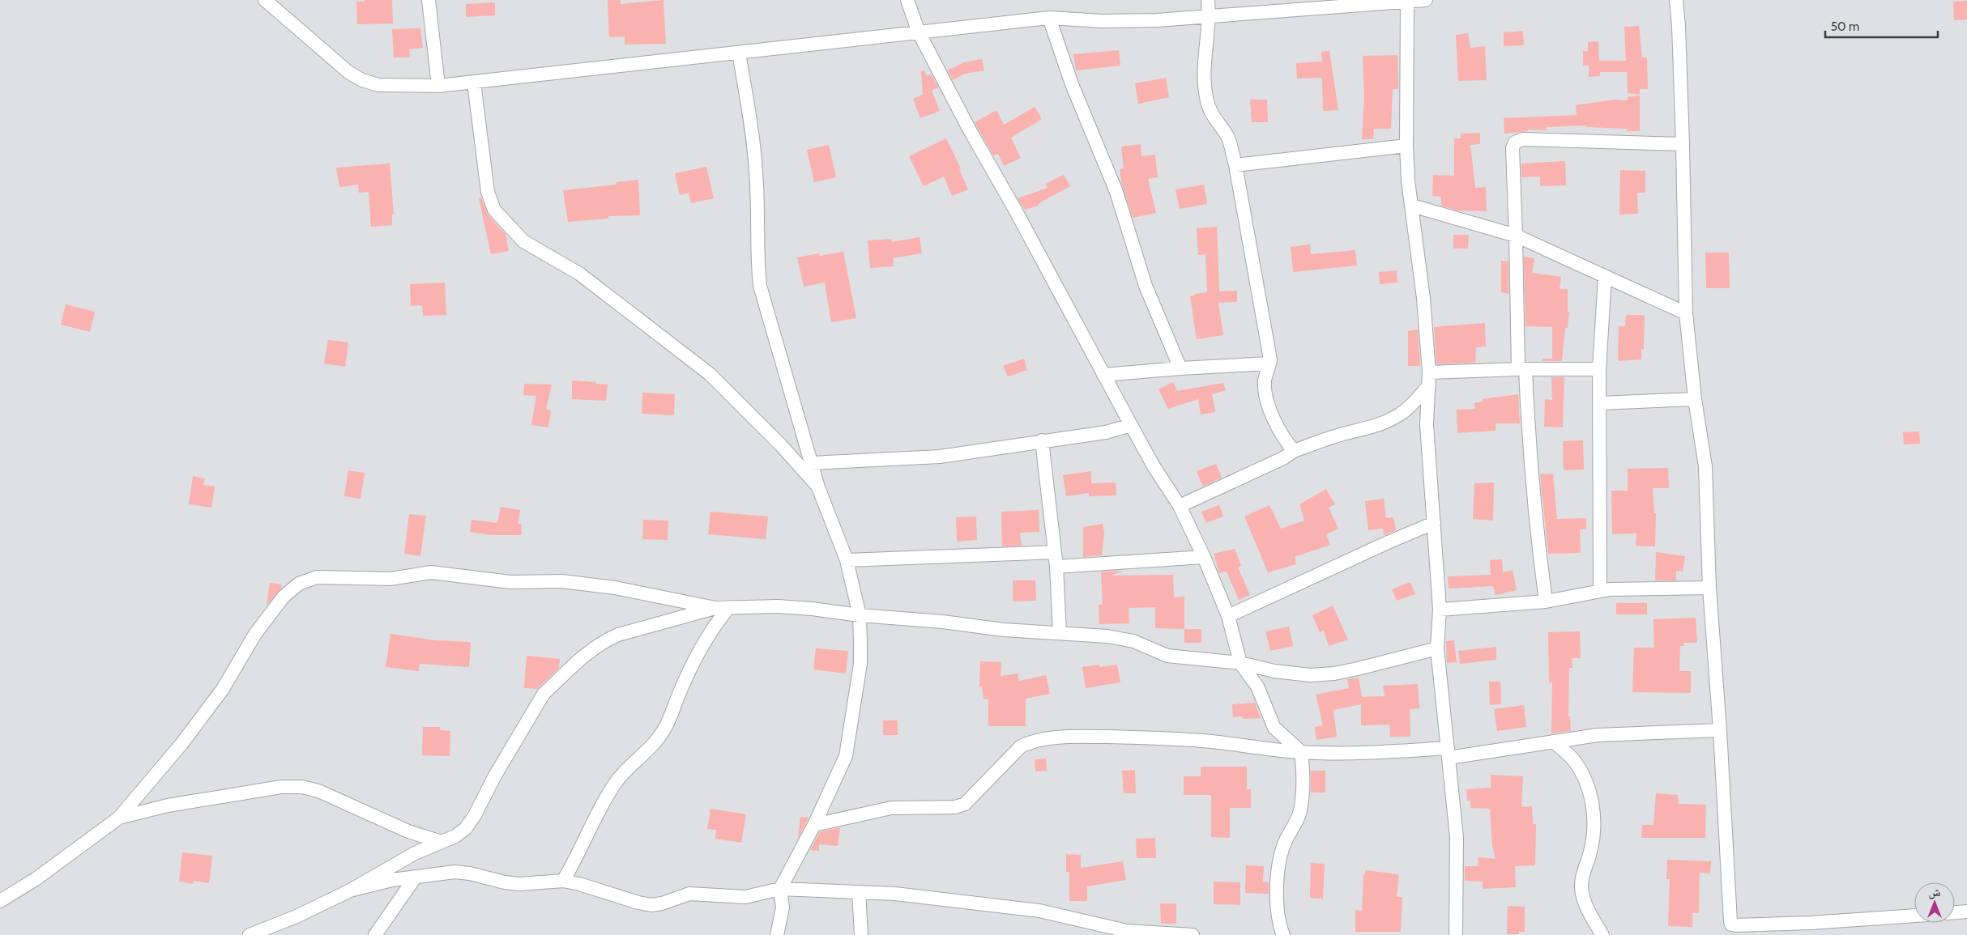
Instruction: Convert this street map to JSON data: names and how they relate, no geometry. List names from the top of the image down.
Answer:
{
  "scale_bar": "50 m",
  "north": "top"
}
